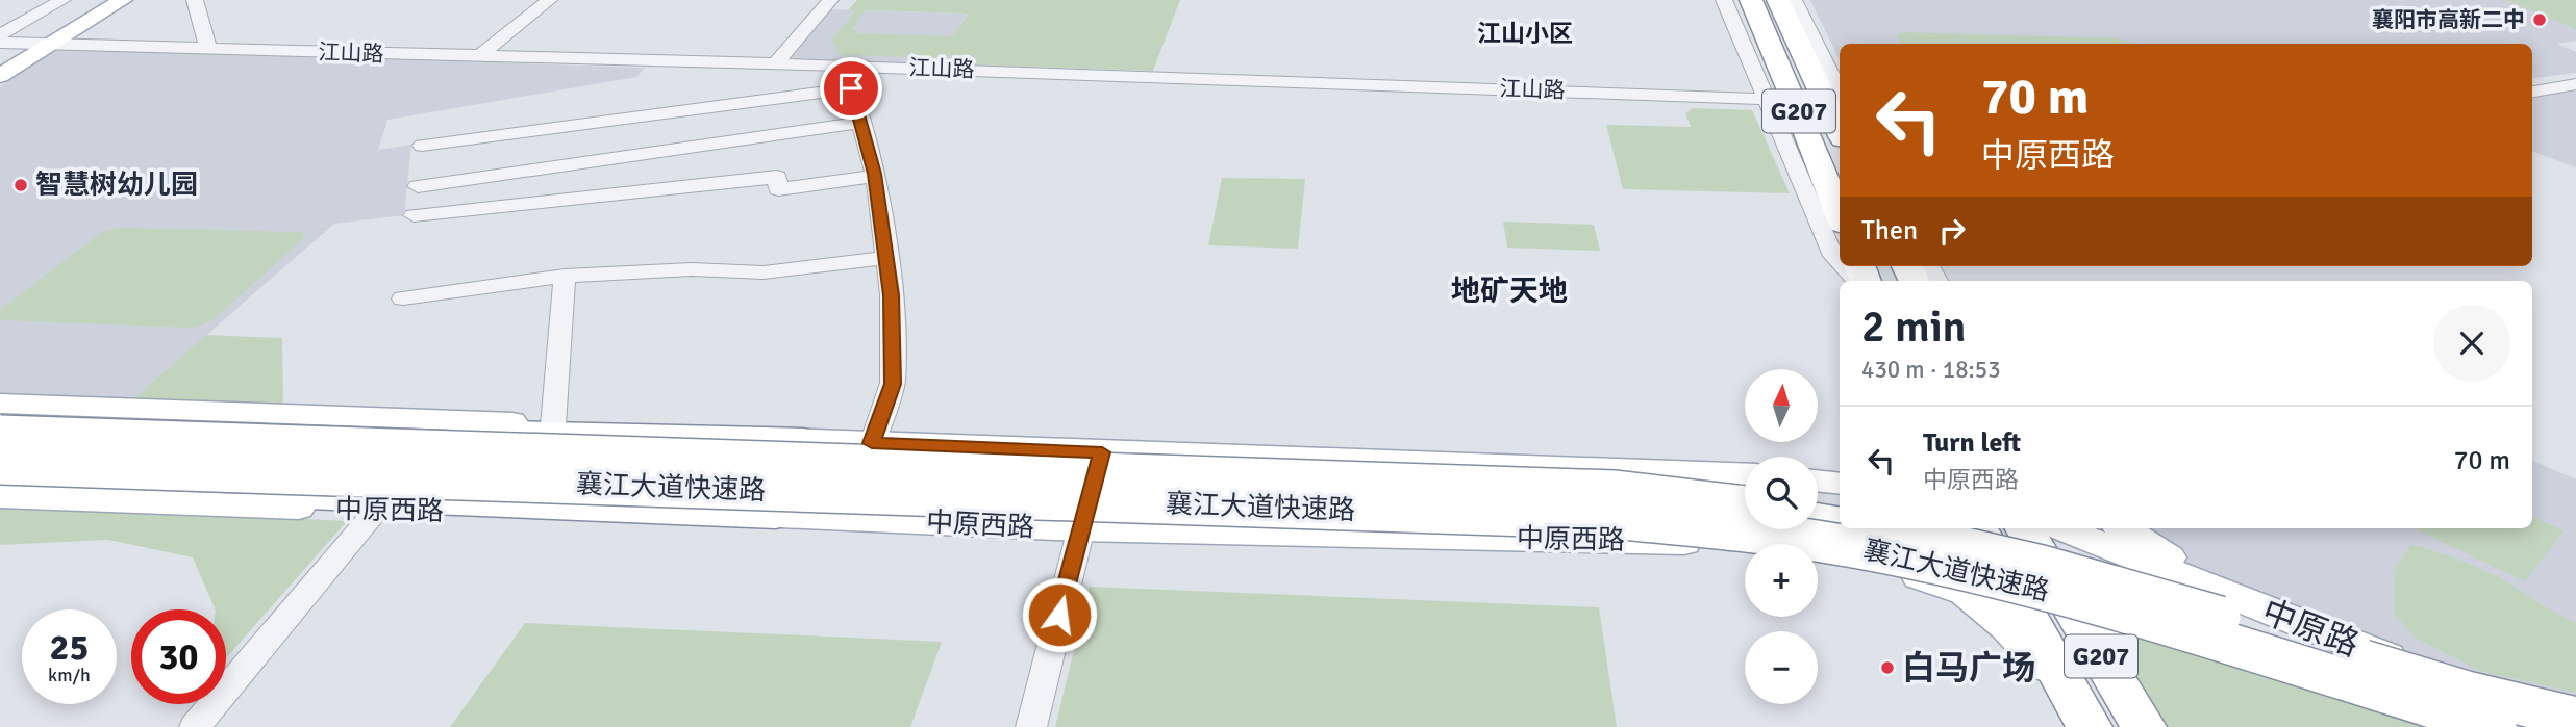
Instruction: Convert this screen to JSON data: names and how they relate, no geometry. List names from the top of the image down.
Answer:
{
  "streets": {
    "highway": ["G207", "襄江大道快速路"],
    "main road": ["中原西路", "中原路"],
    "street": ["江山路"]
  },
  "crossings": [
    ["江山路", "G207"],
    ["G207", "中原西路"],
    ["G207", "中原路"],
    ["襄江大道快速路", "中原西路"],
    ["中原西路", "中原路"]
  ],
  "districts": ["江山小区", "地矿天地"],
  "places": ["襄阳市高新二中", "智慧树幼儿园", "白马广场"],
  "north": "top",
  "page": {
    "turn": ["70 m", "中原西路"],
    "then": "Then",
    "heading": ["2 min", "430 m · 18:53"],
    "map_buttons": ["+", "−"],
    "list": [
      {
        "name": "Turn left",
        "note": "中原西路",
        "value": "70 m"
      }
    ],
    "speed": "25 km/h",
    "limit": "30"
  }
}
